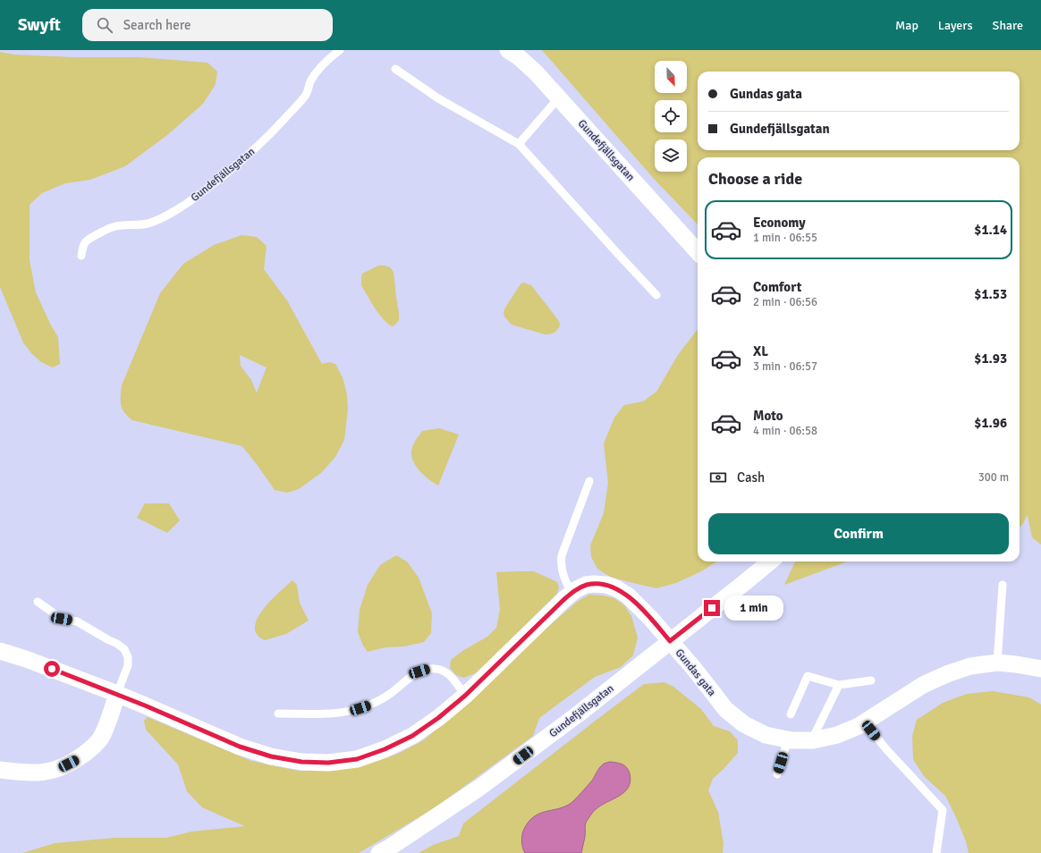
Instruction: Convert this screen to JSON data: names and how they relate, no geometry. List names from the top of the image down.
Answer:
{
  "streets": {
    "street": ["Gundefjällsgatan", "Gundas gata"]
  },
  "crossings": [
    ["Gundefjällsgatan", "Gundas gata"]
  ],
  "north": "bottom right",
  "page": {
    "header": "Swyft",
    "search": "Search here",
    "nav": ["Map", "Layers", "Share"],
    "banner": ["Gundas gata", "Gundefjällsgatan"],
    "heading": "Choose a ride",
    "list": [
      {
        "name": "Economy",
        "note": "1 min · 06:55",
        "value": "$1.14"
      },
      {
        "name": "Comfort",
        "note": "2 min · 06:56",
        "value": "$1.53"
      },
      {
        "name": "XL",
        "note": "3 min · 06:57",
        "value": "$1.93"
      },
      {
        "name": "Moto",
        "note": "4 min · 06:58",
        "value": "$1.96"
      }
    ],
    "pay": ["Cash", "300 m"],
    "buttons": "Confirm",
    "bubble": "1 min"
  }
}
